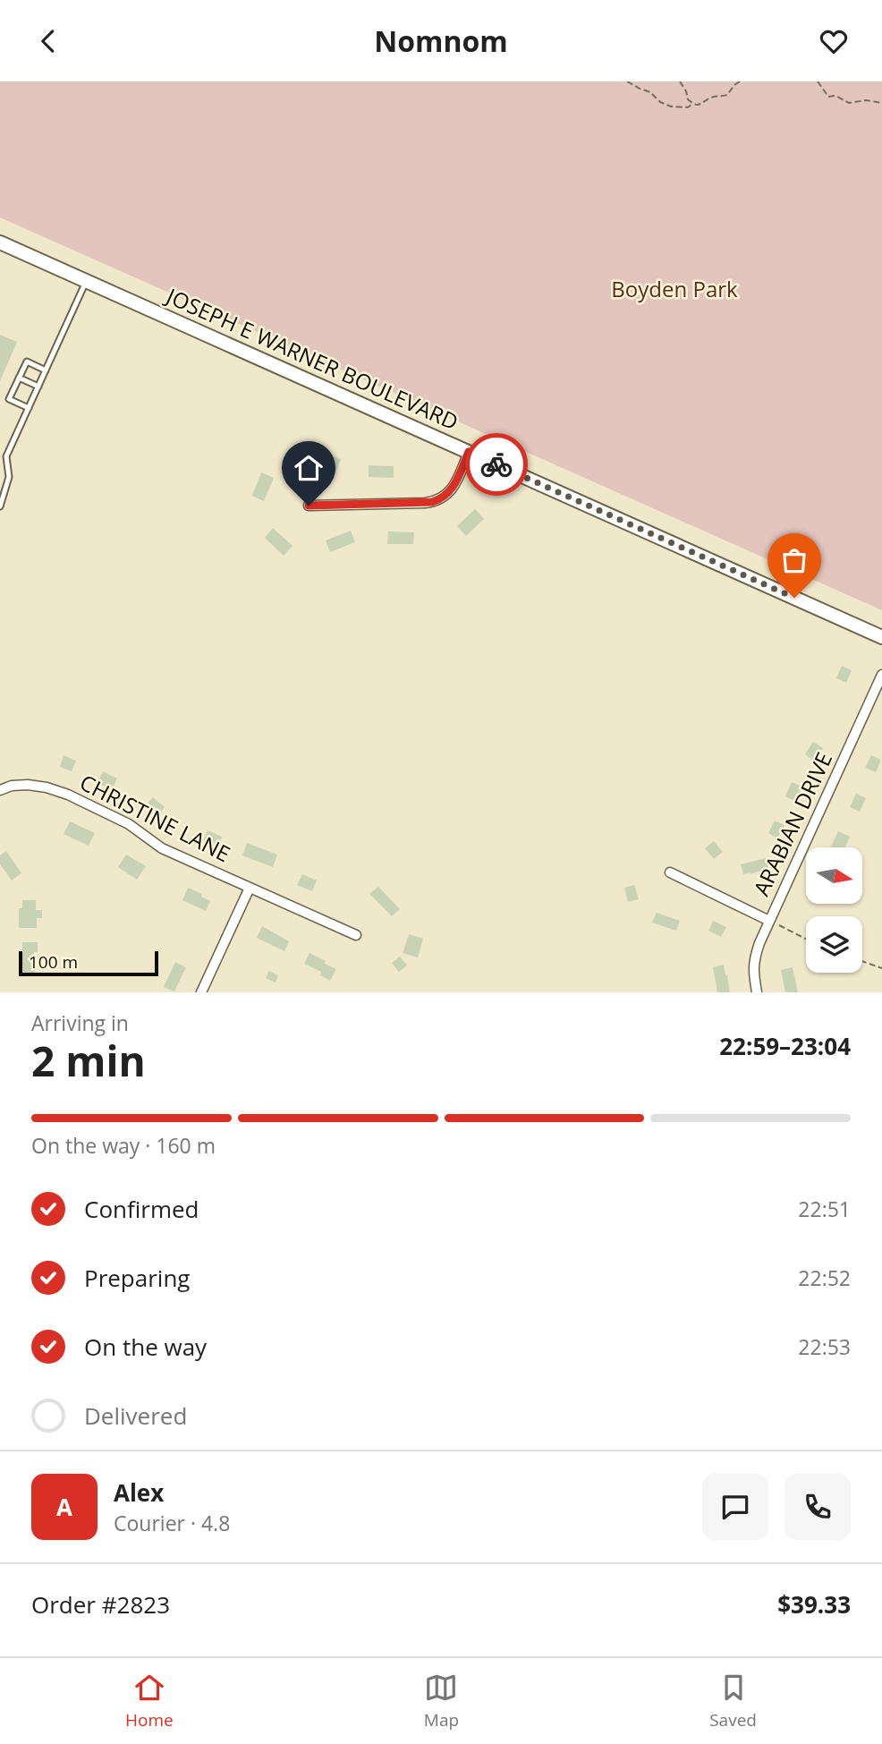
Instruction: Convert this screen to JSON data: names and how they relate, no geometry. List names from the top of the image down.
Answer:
{
  "streets": {
    "main road": ["JOSEPH E WARNER BOULEVARD"],
    "street": ["CHRISTINE LANE", "ARABIAN DRIVE"]
  },
  "parks": ["Boyden Park"],
  "scale_bar": "100 m",
  "north": "right",
  "page": {
    "header": "Nomnom",
    "scale": "100 m",
    "heading": ["2 min", "Arriving in", "22:59–23:04"],
    "panel": [
      "Alex",
      "Courier · 4.8",
      "Order #2823",
      "$39.33"
    ],
    "bar": "On the way · 160 m",
    "list": [
      ["Confirmed", "22:51"],
      ["Preparing", "22:52"],
      ["On the way", "22:53"],
      "Delivered"
    ],
    "round": "A",
    "tabs": ["Home", "Map", "Saved"]
  }
}
